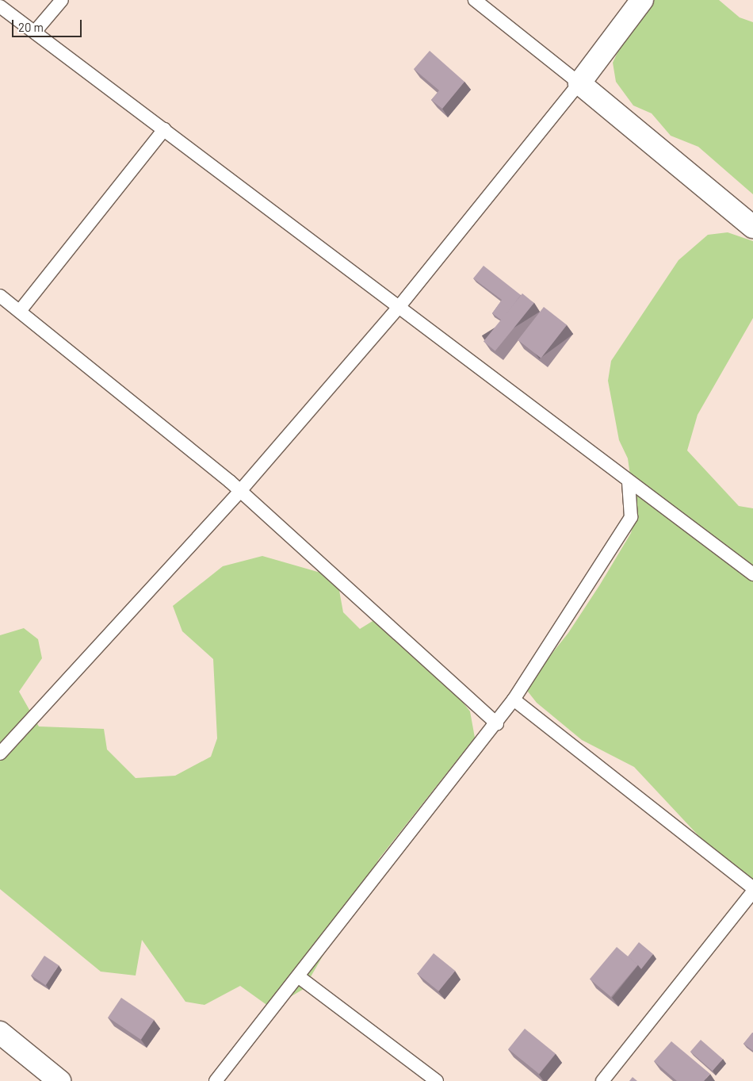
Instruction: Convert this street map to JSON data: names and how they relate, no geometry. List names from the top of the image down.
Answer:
{
  "scale_bar": "20 m"
}
